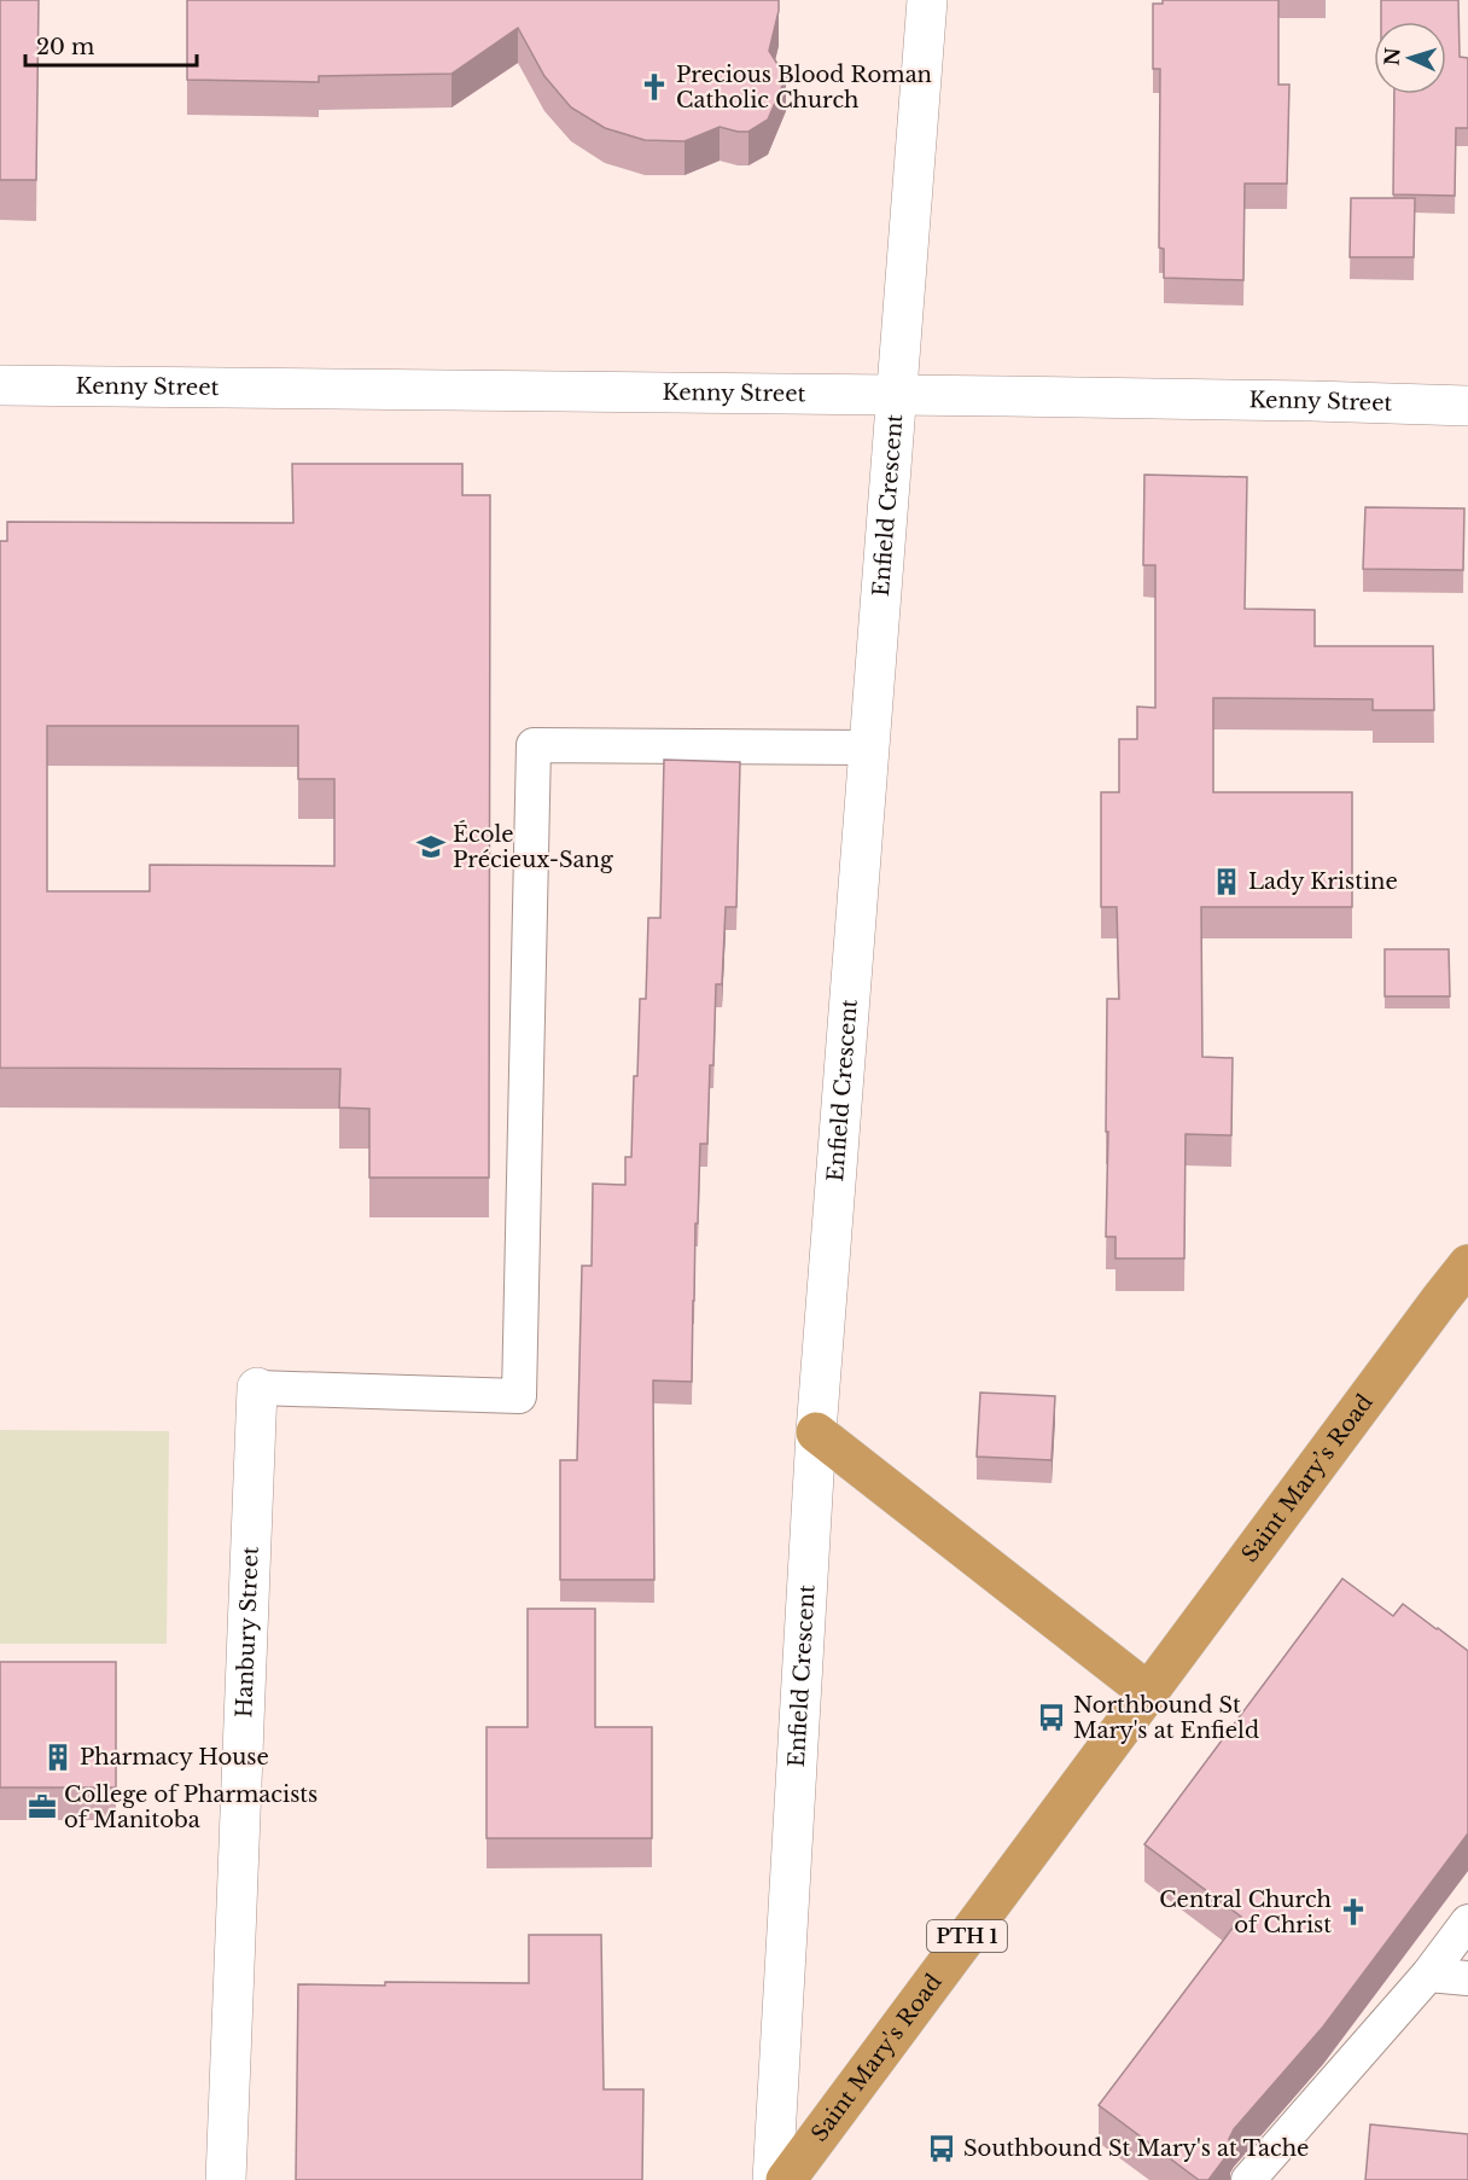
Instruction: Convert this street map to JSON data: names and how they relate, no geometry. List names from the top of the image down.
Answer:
{
  "streets": {
    "highway": ["Saint Mary’s Road", "PTH 1", "Saint Mary's Road"],
    "street": ["Kenny Street", "Enfield Crescent", "Hanbury Street"]
  },
  "crossings": [
    ["Kenny Street", "Enfield Crescent"],
    ["Saint Mary’s Road", "Saint Mary's Road"]
  ],
  "places": {
    "church": ["Precious Blood Roman Catholic Church", "Central Church of Christ"],
    "school or university": ["École Précieux-Sang"],
    "building": ["Lady Kristine", "Pharmacy House"],
    "bus stop": ["Northbound St Mary's at Enfield", "Southbound St Mary's at Tache"],
    "office": ["College of Pharmacists of Manitoba"]
  },
  "scale_bar": "20 m",
  "north": "left"
}
